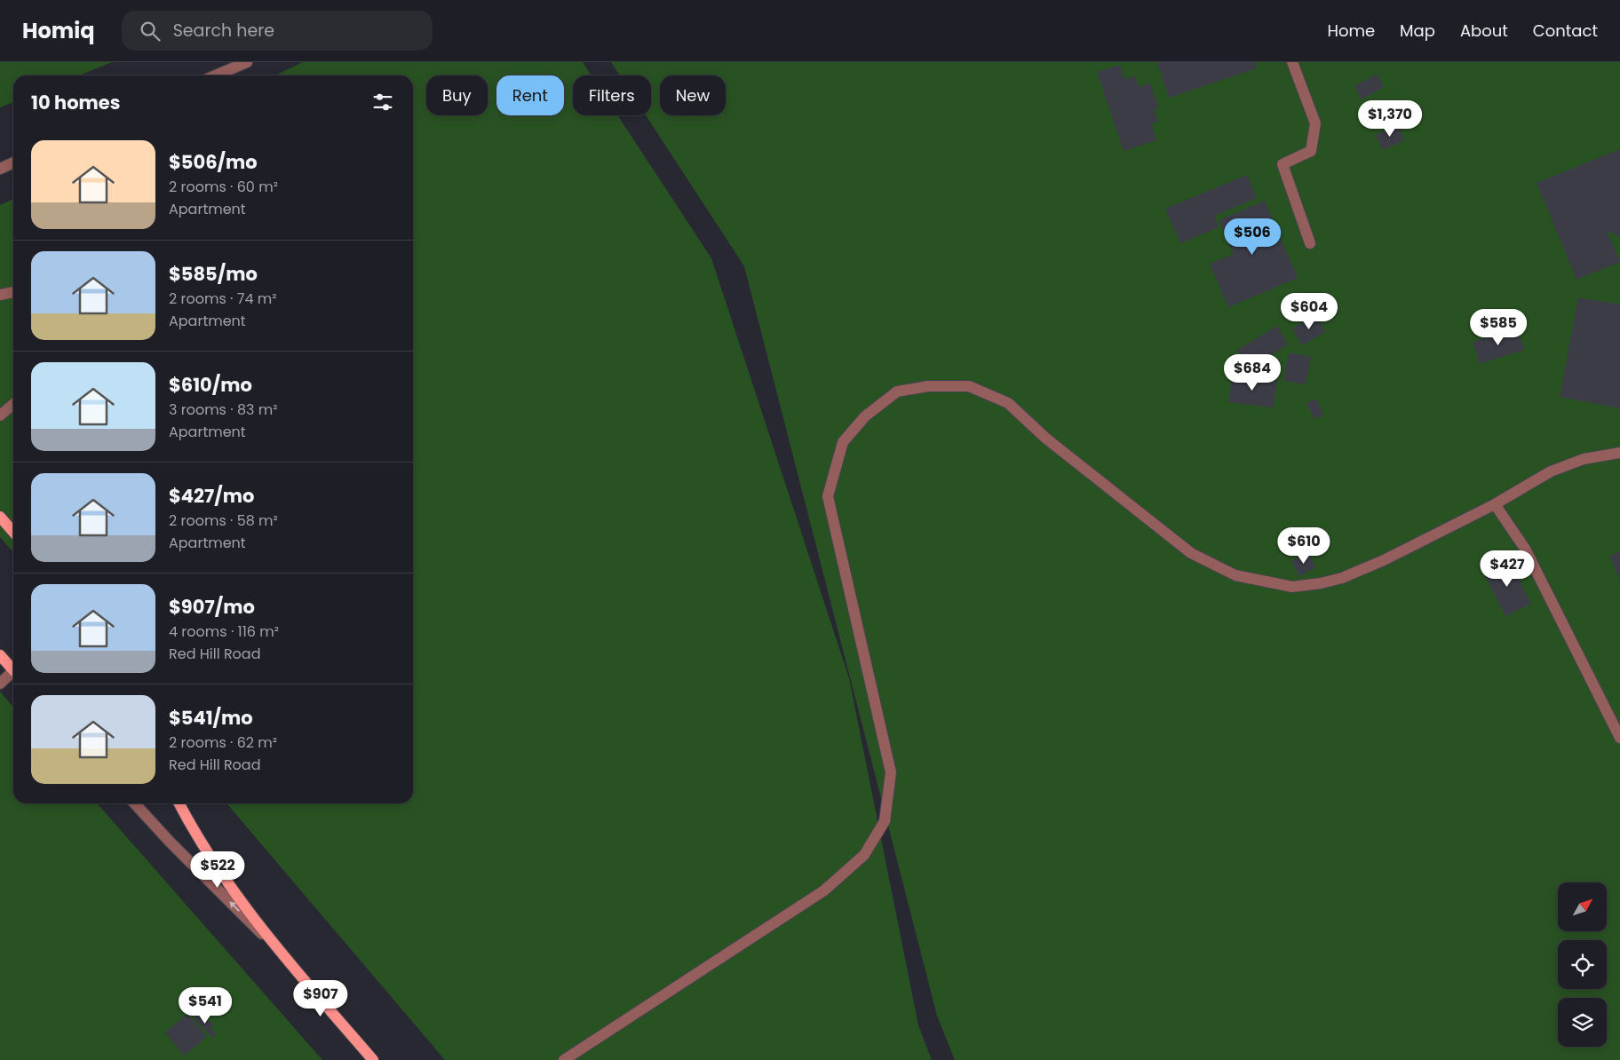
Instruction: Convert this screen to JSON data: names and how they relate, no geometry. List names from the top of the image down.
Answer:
{
  "north": "top right",
  "page": {
    "header": "Homiq",
    "search": "Search here",
    "nav": [
      "Home",
      "Map",
      "About",
      "Contact"
    ],
    "chip": [
      "Buy",
      "Rent",
      "Filters",
      "New"
    ],
    "heading": "10 homes",
    "price": [
      "$1,370",
      "$506",
      "$604",
      "$585",
      "$684",
      "$610",
      "$427",
      "$522",
      "$907",
      "$541"
    ],
    "list": [
      {
        "name": "$506/mo",
        "note": "2 rooms · 60 m² · Apartment"
      },
      {
        "name": "$585/mo",
        "note": "2 rooms · 74 m² · Apartment"
      },
      {
        "name": "$610/mo",
        "note": "3 rooms · 83 m² · Apartment"
      },
      {
        "name": "$427/mo",
        "note": "2 rooms · 58 m² · Apartment"
      },
      {
        "name": "$907/mo",
        "note": "4 rooms · 116 m² · Red Hill Road"
      },
      {
        "name": "$541/mo",
        "note": "2 rooms · 62 m² · Red Hill Road"
      }
    ]
  }
}
